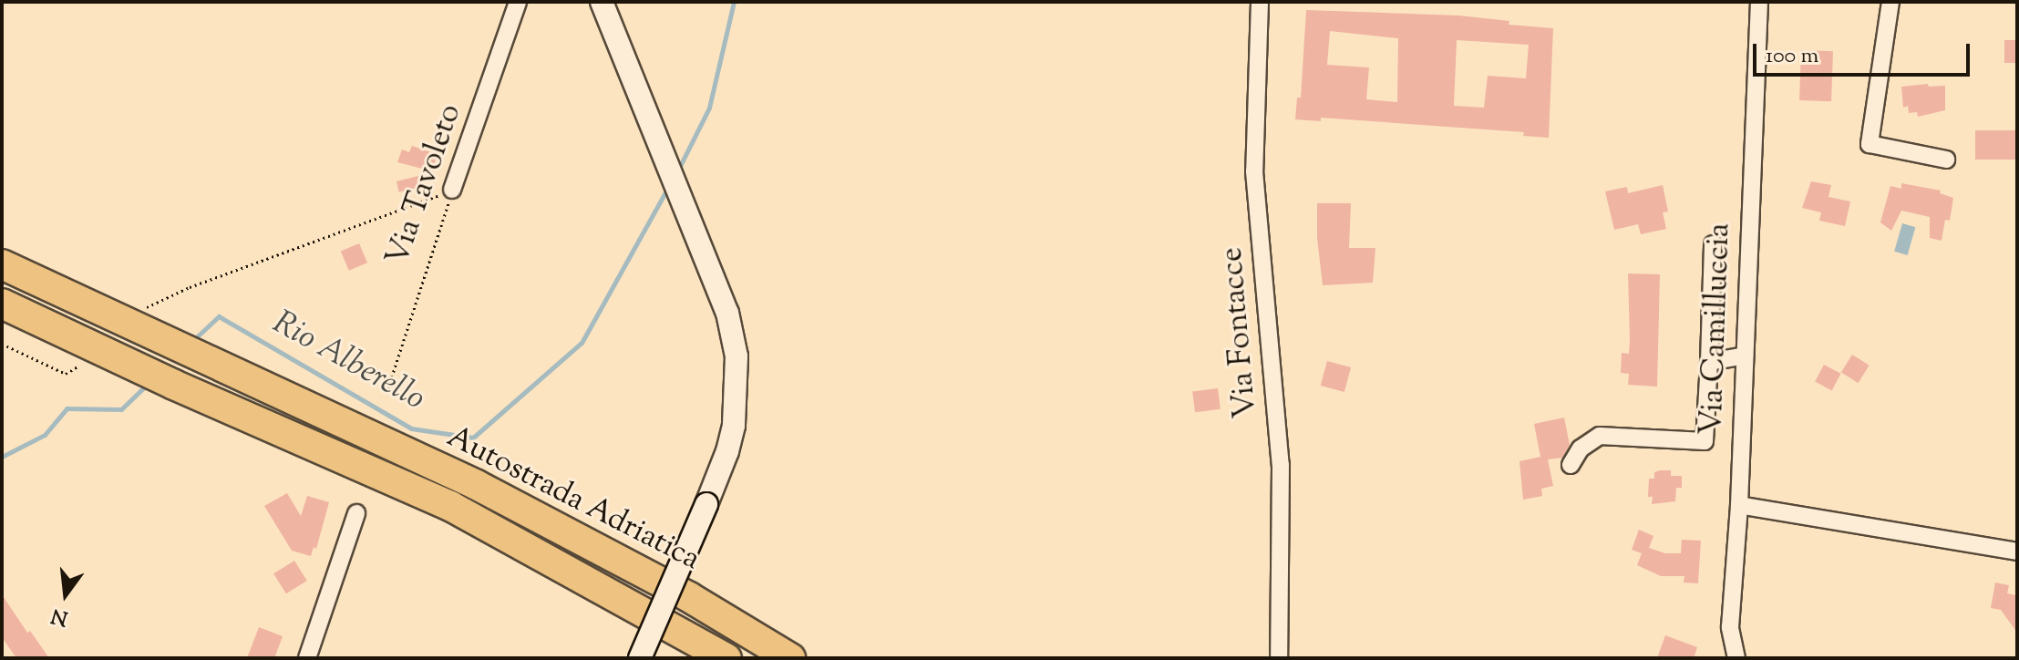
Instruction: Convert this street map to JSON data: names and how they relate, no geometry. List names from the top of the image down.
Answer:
{
  "streets": {
    "highway": ["Autostrada Adriatica"],
    "street": ["Via Tavoleto", "Via Camilluccia", "Via Fontacce"]
  },
  "water": ["Rio Alberello"],
  "scale_bar": "100 m",
  "north": "bottom"
}
